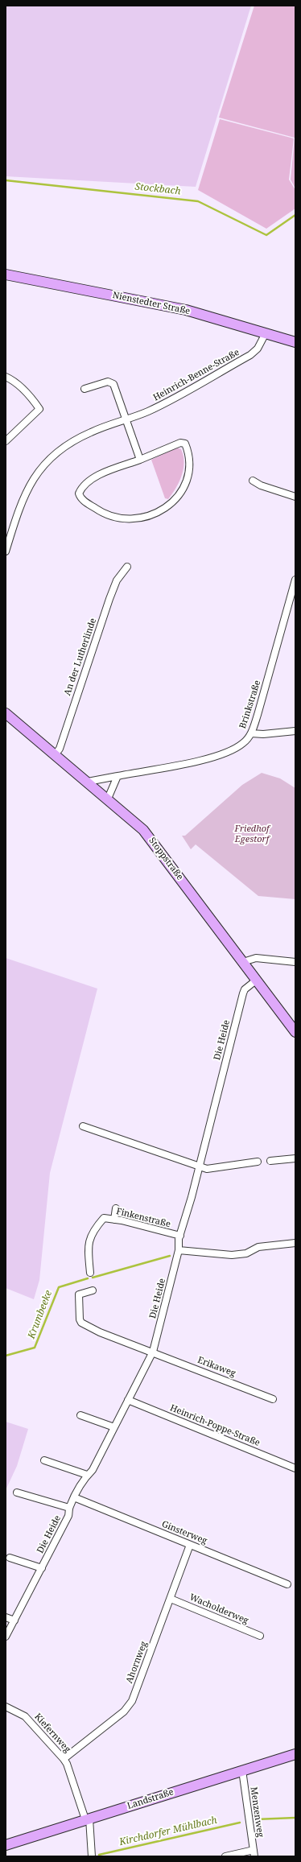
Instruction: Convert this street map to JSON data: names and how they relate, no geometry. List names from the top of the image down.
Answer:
{
  "streets": {
    "main road": ["Nienstedter Straße", "Stoppstraße", "Landstraße"],
    "street": [
      "Heinrich-Benne-Straße",
      "An der Lutherlinde",
      "Brinkstraße",
      "Die Heide",
      "Finkenstraße",
      "Erikaweg",
      "Heinrich-Poppe-Straße",
      "Ginsterweg",
      "Wacholderweg",
      "Ahornweg",
      "Kiefernweg",
      "Menzenweg"
    ]
  },
  "crossings": [
    ["Nienstedter Straße", "Heinrich-Benne-Straße"],
    ["An der Lutherlinde", "Stoppstraße"],
    ["Brinkstraße", "Stoppstraße"],
    ["Stoppstraße", "Die Heide"],
    ["Die Heide", "Finkenstraße"],
    ["Die Heide", "Erikaweg"],
    ["Die Heide", "Heinrich-Poppe-Straße"],
    ["Die Heide", "Ginsterweg"],
    ["Ginsterweg", "Ahornweg"],
    ["Wacholderweg", "Ahornweg"],
    ["Ahornweg", "Kiefernweg"],
    ["Kiefernweg", "Landstraße"],
    ["Landstraße", "Menzenweg"]
  ],
  "water": ["Stockbach", "Krumbeeke", "Kirchdorfer Mühlbach"],
  "parks": ["Friedhof Egestorf"]
}
